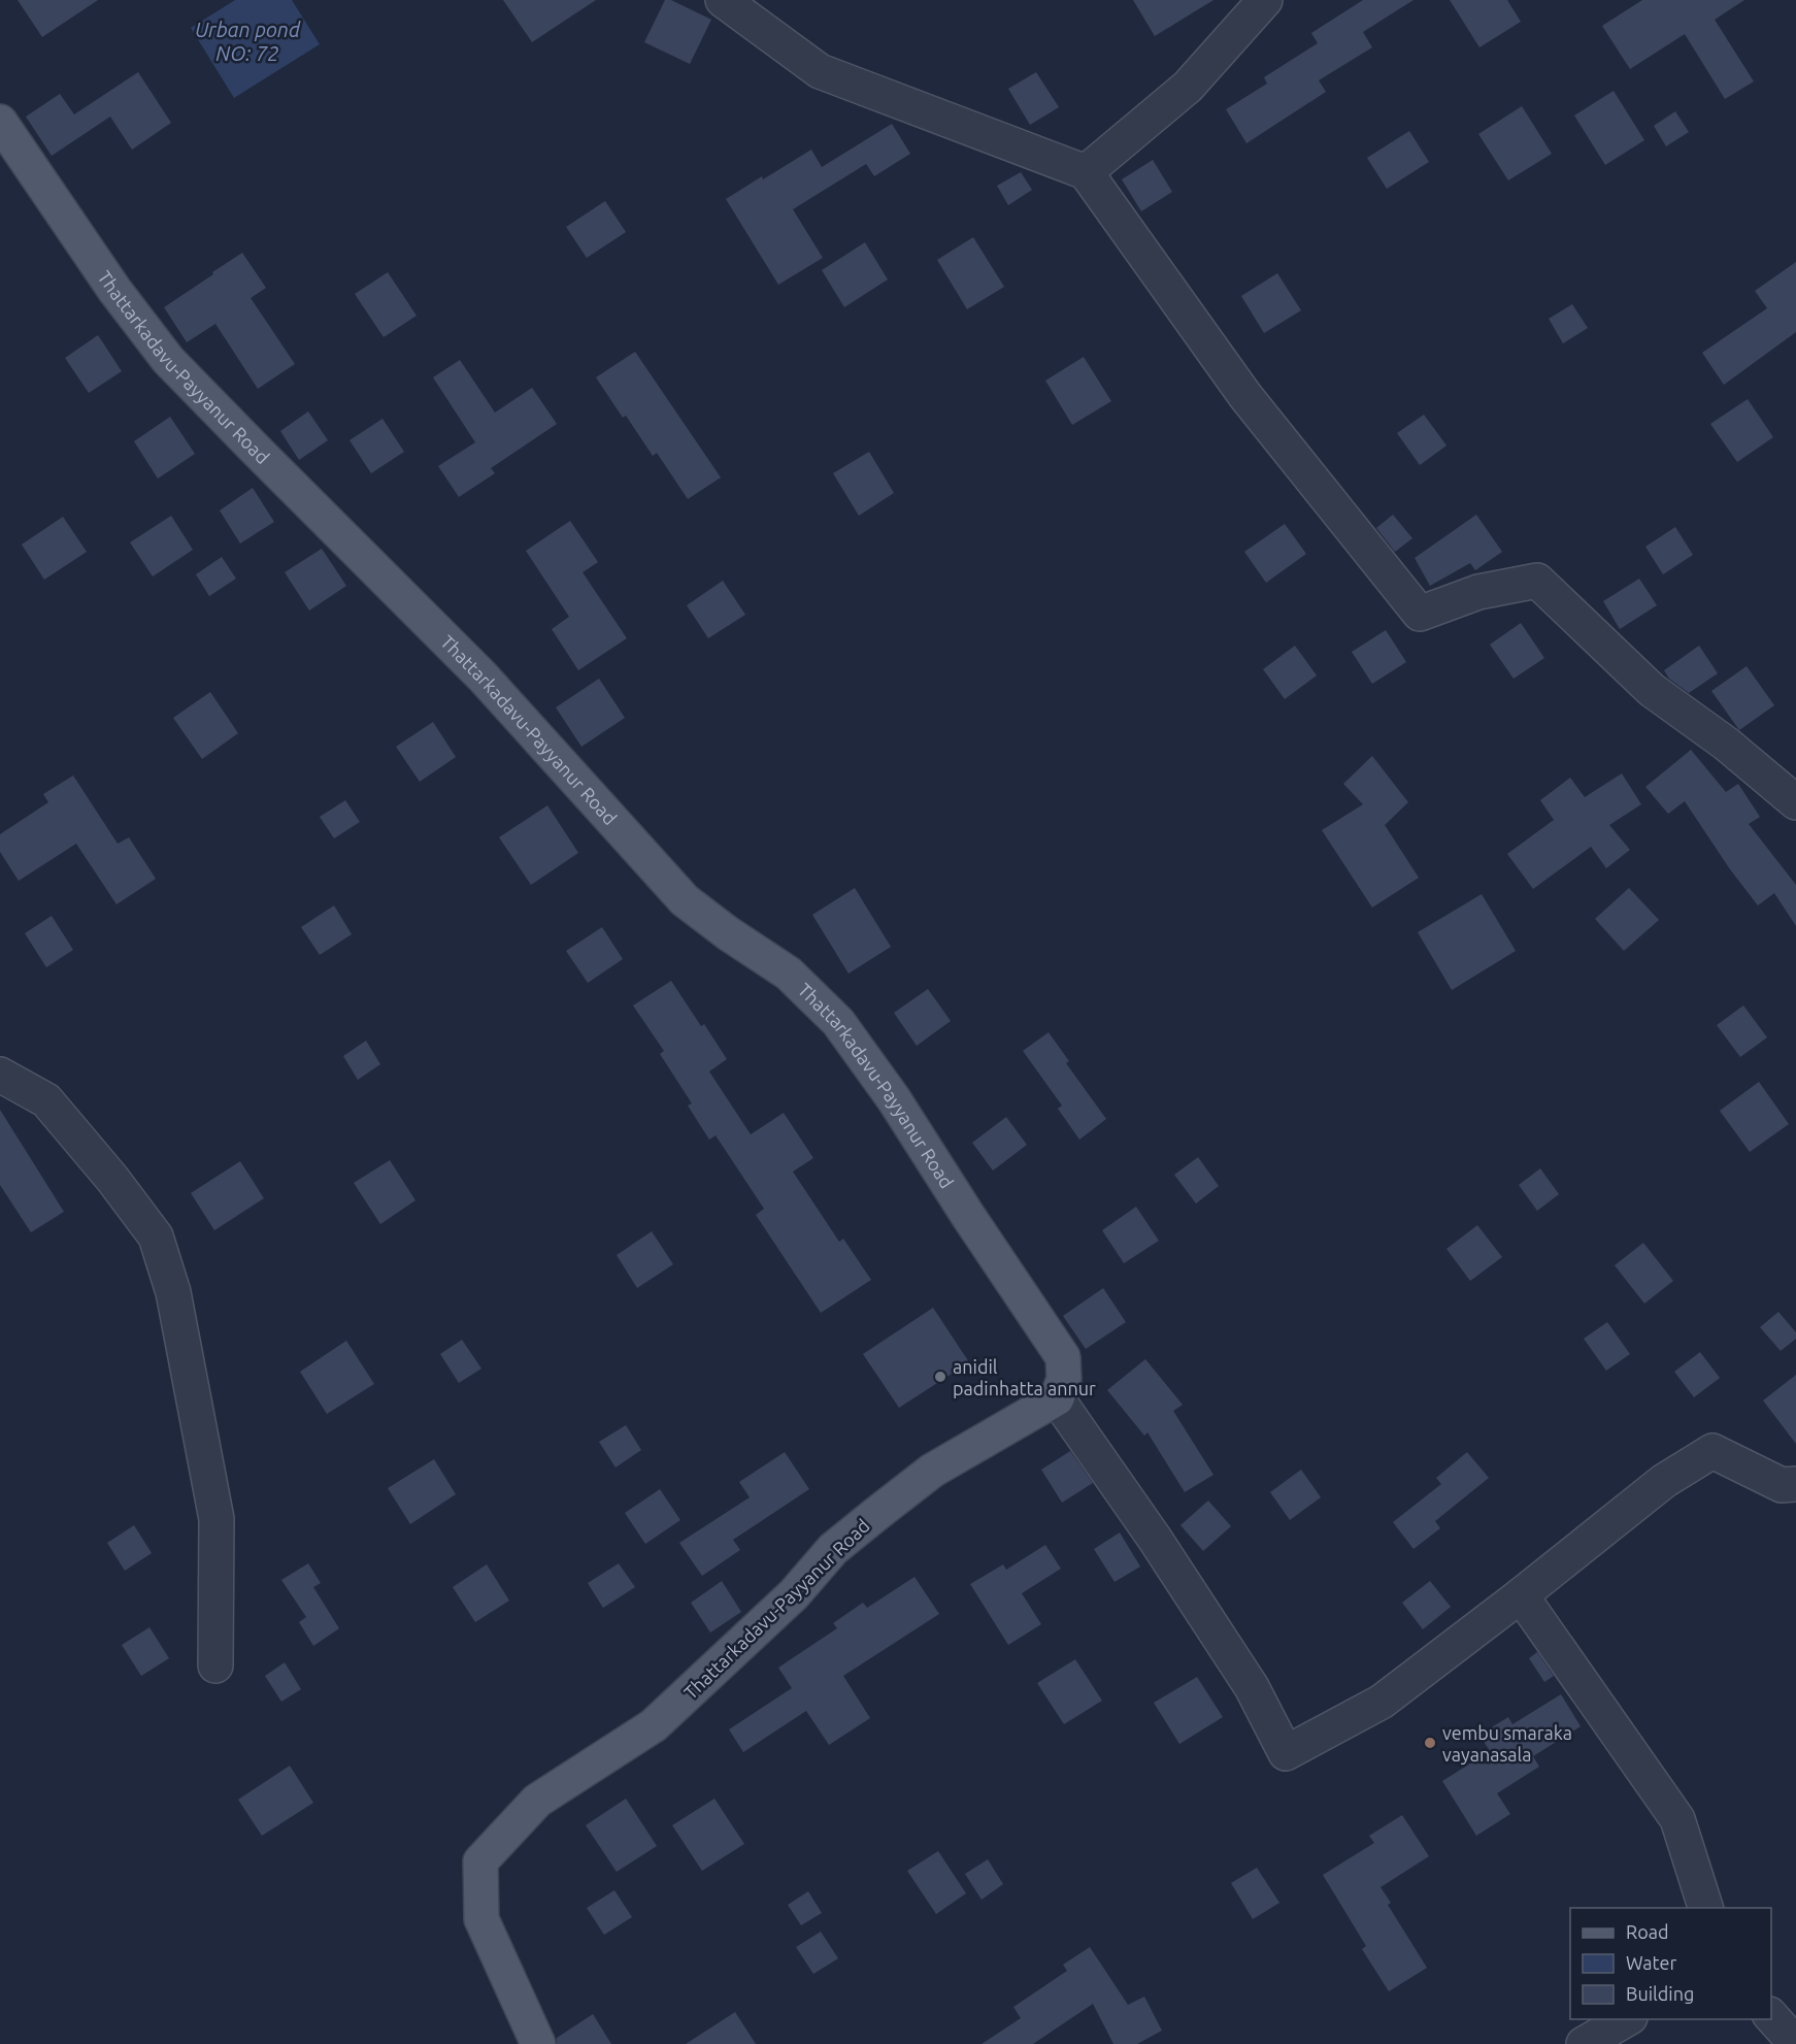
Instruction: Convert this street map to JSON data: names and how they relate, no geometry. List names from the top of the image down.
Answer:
{
  "streets": {
    "main road": ["Thattarkadavu-Payyanur Road"]
  },
  "water": ["Urban pond NO: 72"],
  "places": ["anidil padinhatta annur", "vembu smaraka vayanasala"],
  "legend": ["Road", "Water", "Building"]
}
